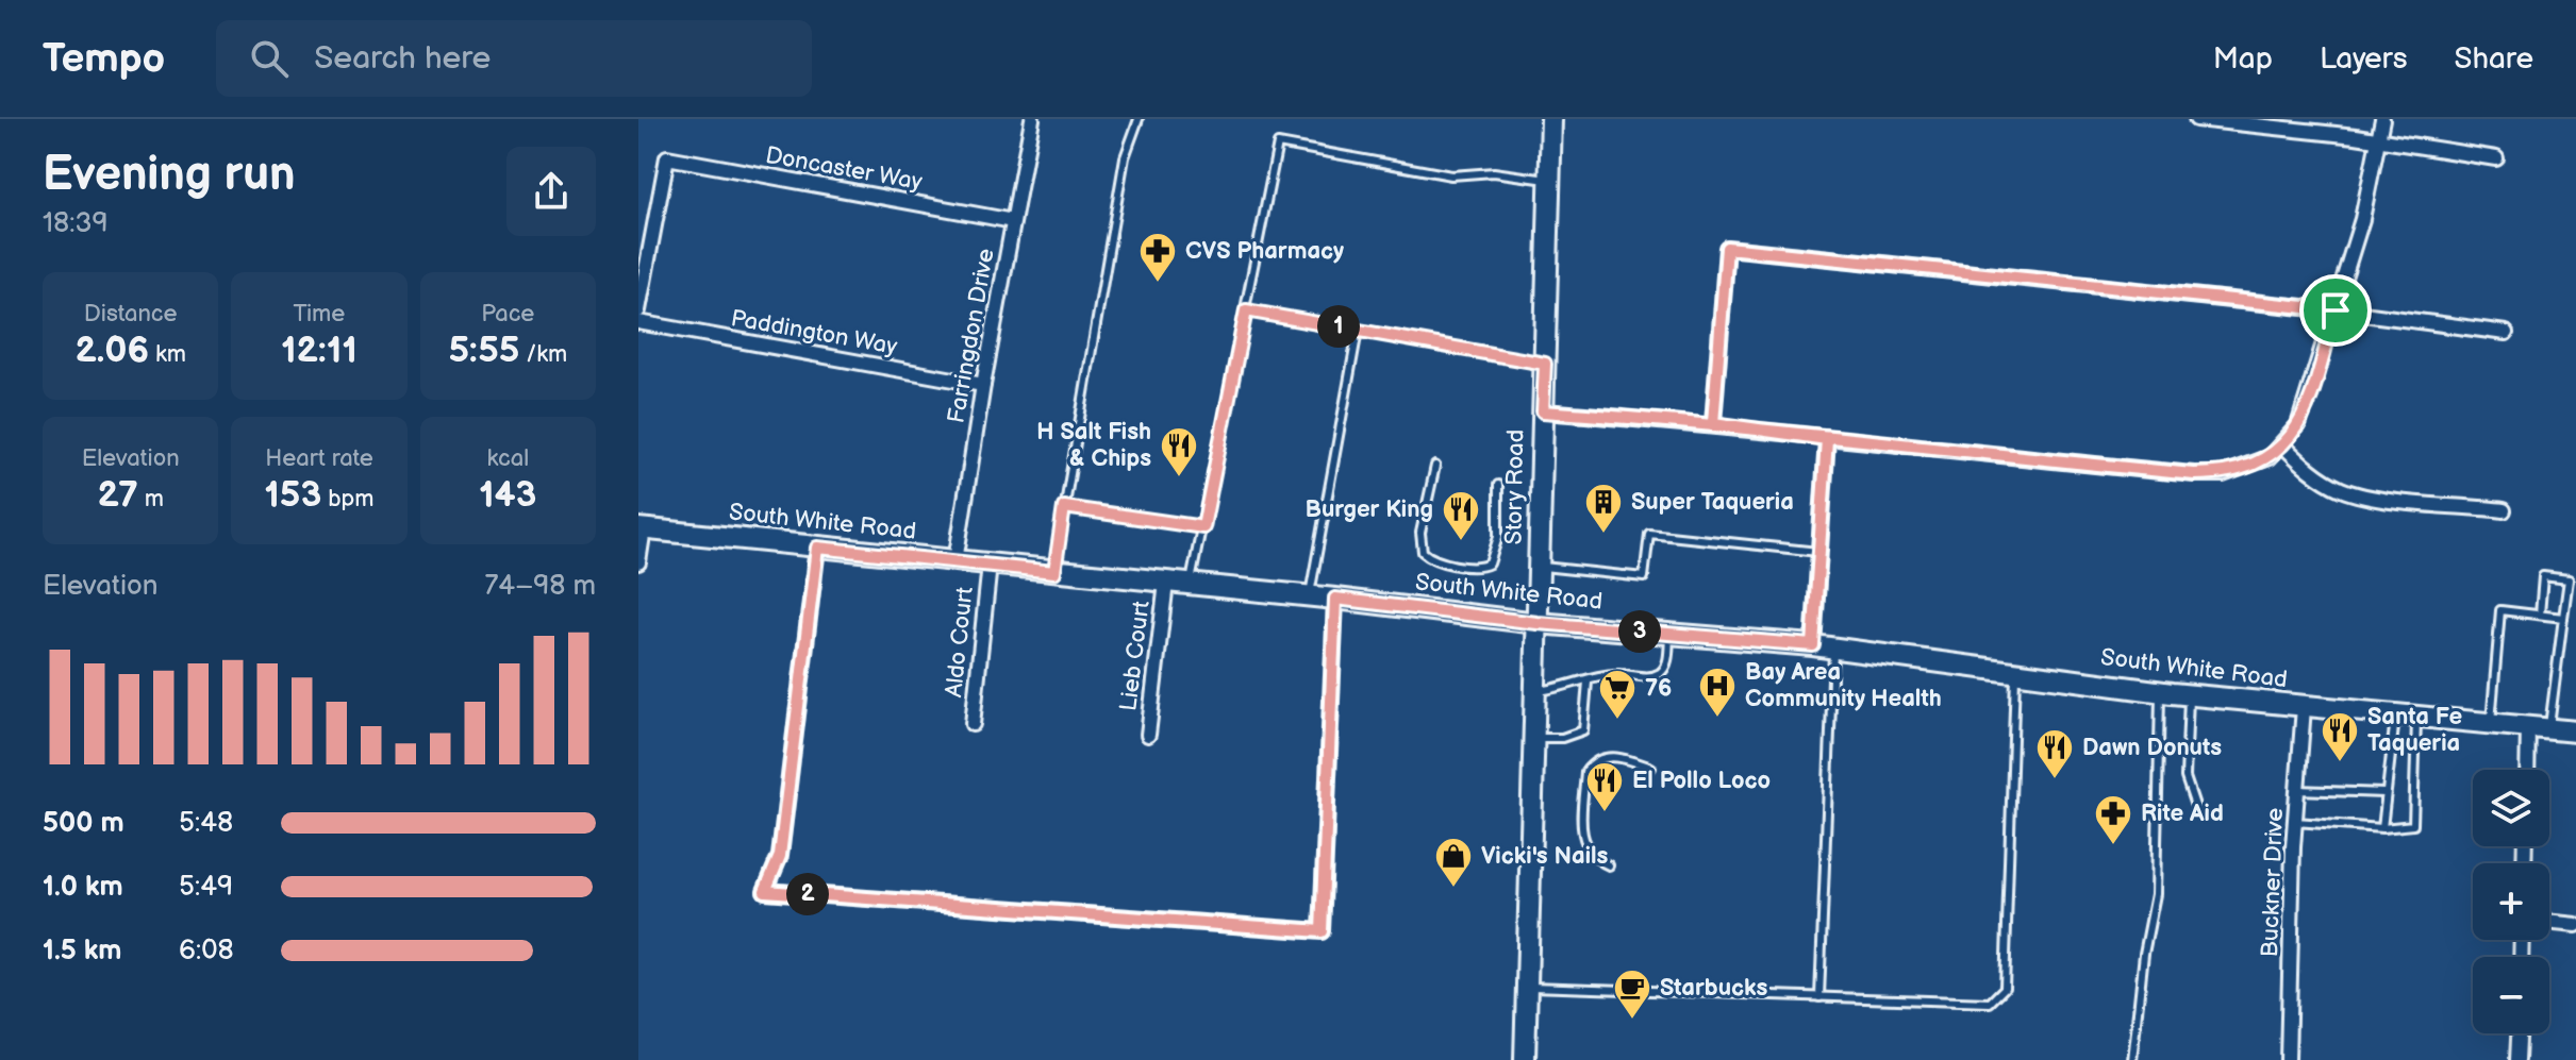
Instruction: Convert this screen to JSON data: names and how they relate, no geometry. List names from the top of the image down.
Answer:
{
  "streets": {
    "main road": ["Story Road", "South White Road"],
    "street": [
      "Doncaster Way",
      "Paddington Way",
      "Farringdon Drive",
      "Aldo Court",
      "Lieb Court",
      "Buckner Drive"
    ]
  },
  "crossings": [
    ["Doncaster Way", "Farringdon Drive"],
    ["Paddington Way", "Farringdon Drive"],
    ["Farringdon Drive", "South White Road"],
    ["Story Road", "South White Road"],
    ["South White Road", "Aldo Court"],
    ["South White Road", "Lieb Court"],
    ["South White Road", "Buckner Drive"]
  ],
  "places": {
    "pharmacy": ["CVS Pharmacy", "Rite Aid"],
    "restaurant": [
      "H Salt Fish & Chips",
      "Burger King",
      "Santa Fe Taqueria",
      "Dawn Donuts",
      "El Pollo Loco"
    ],
    "building": ["Super Taqueria"],
    "hospital": ["Bay Area Community Health"],
    "supermarket": ["76"],
    "shop": ["Vicki's Nails"],
    "cafe": ["Starbucks"]
  },
  "page": {
    "header": "Tempo",
    "search": "Search here",
    "nav": ["Map", "Layers", "Share"],
    "heading": ["Evening run", "18:39"],
    "stats": [
      ["Distance", "2.06 km"],
      ["Time", "12:11"],
      ["Pace", "5:55 /km"],
      ["Elevation", "27 m"],
      ["Heart rate", "153 bpm"],
      ["kcal", "143"]
    ],
    "pins": ["1", "3", "2"],
    "chart": ["Elevation", "74–98 m"],
    "map_buttons": ["+", "−"],
    "list": [
      {
        "name": "500 m",
        "note": "5:48"
      },
      {
        "name": "1.0 km",
        "note": "5:49"
      },
      {
        "name": "1.5 km",
        "note": "6:08"
      }
    ]
  }
}
